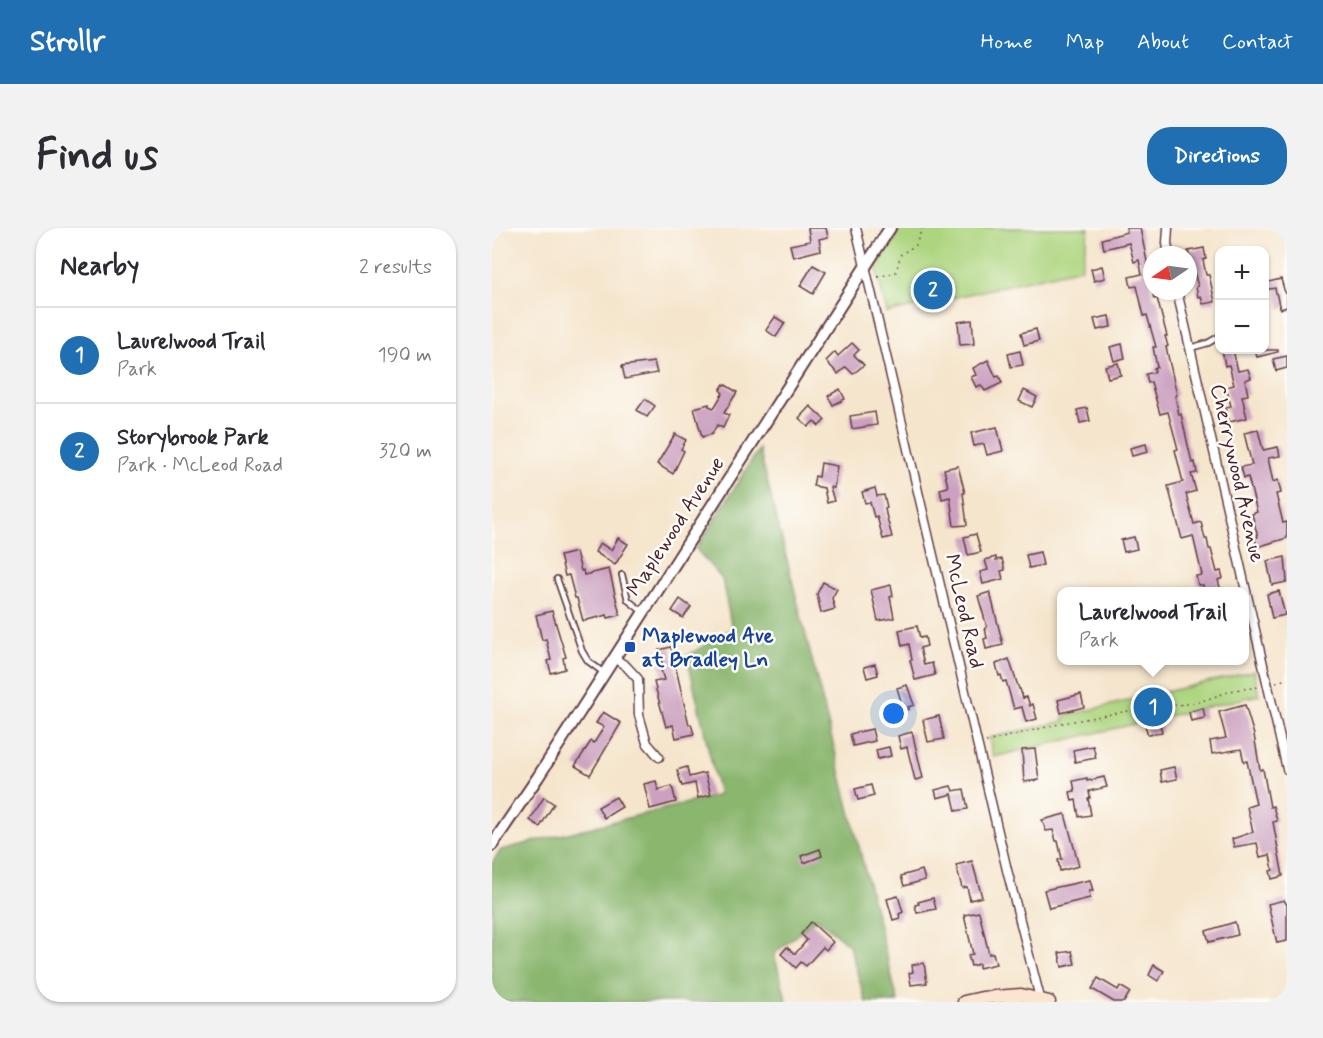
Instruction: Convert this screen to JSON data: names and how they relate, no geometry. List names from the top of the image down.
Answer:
{
  "streets": {
    "street": ["Cherrywood Avenue", "Maplewood Avenue", "McLeod Road"]
  },
  "crossings": [
    ["Maplewood Avenue", "McLeod Road"]
  ],
  "places": {
    "transit": ["Maplewood Ave at Bradley Ln"]
  },
  "north": "left",
  "page": {
    "header": "Strollr",
    "nav": [
      "Home",
      "Map",
      "About",
      "Contact"
    ],
    "buttons": "Directions",
    "title": "Find us",
    "heading": ["Nearby", "2 results"],
    "map_buttons": ["+", "−"],
    "pins": ["2", "1"],
    "list": [
      {
        "mark": "1",
        "name": "Laurelwood Trail",
        "note": "Park",
        "value": "190 m"
      },
      {
        "mark": "2",
        "name": "Storybrook Park",
        "note": "Park · McLeod Road",
        "value": "320 m"
      }
    ],
    "popup": ["Laurelwood Trail", "Park"]
  }
}
